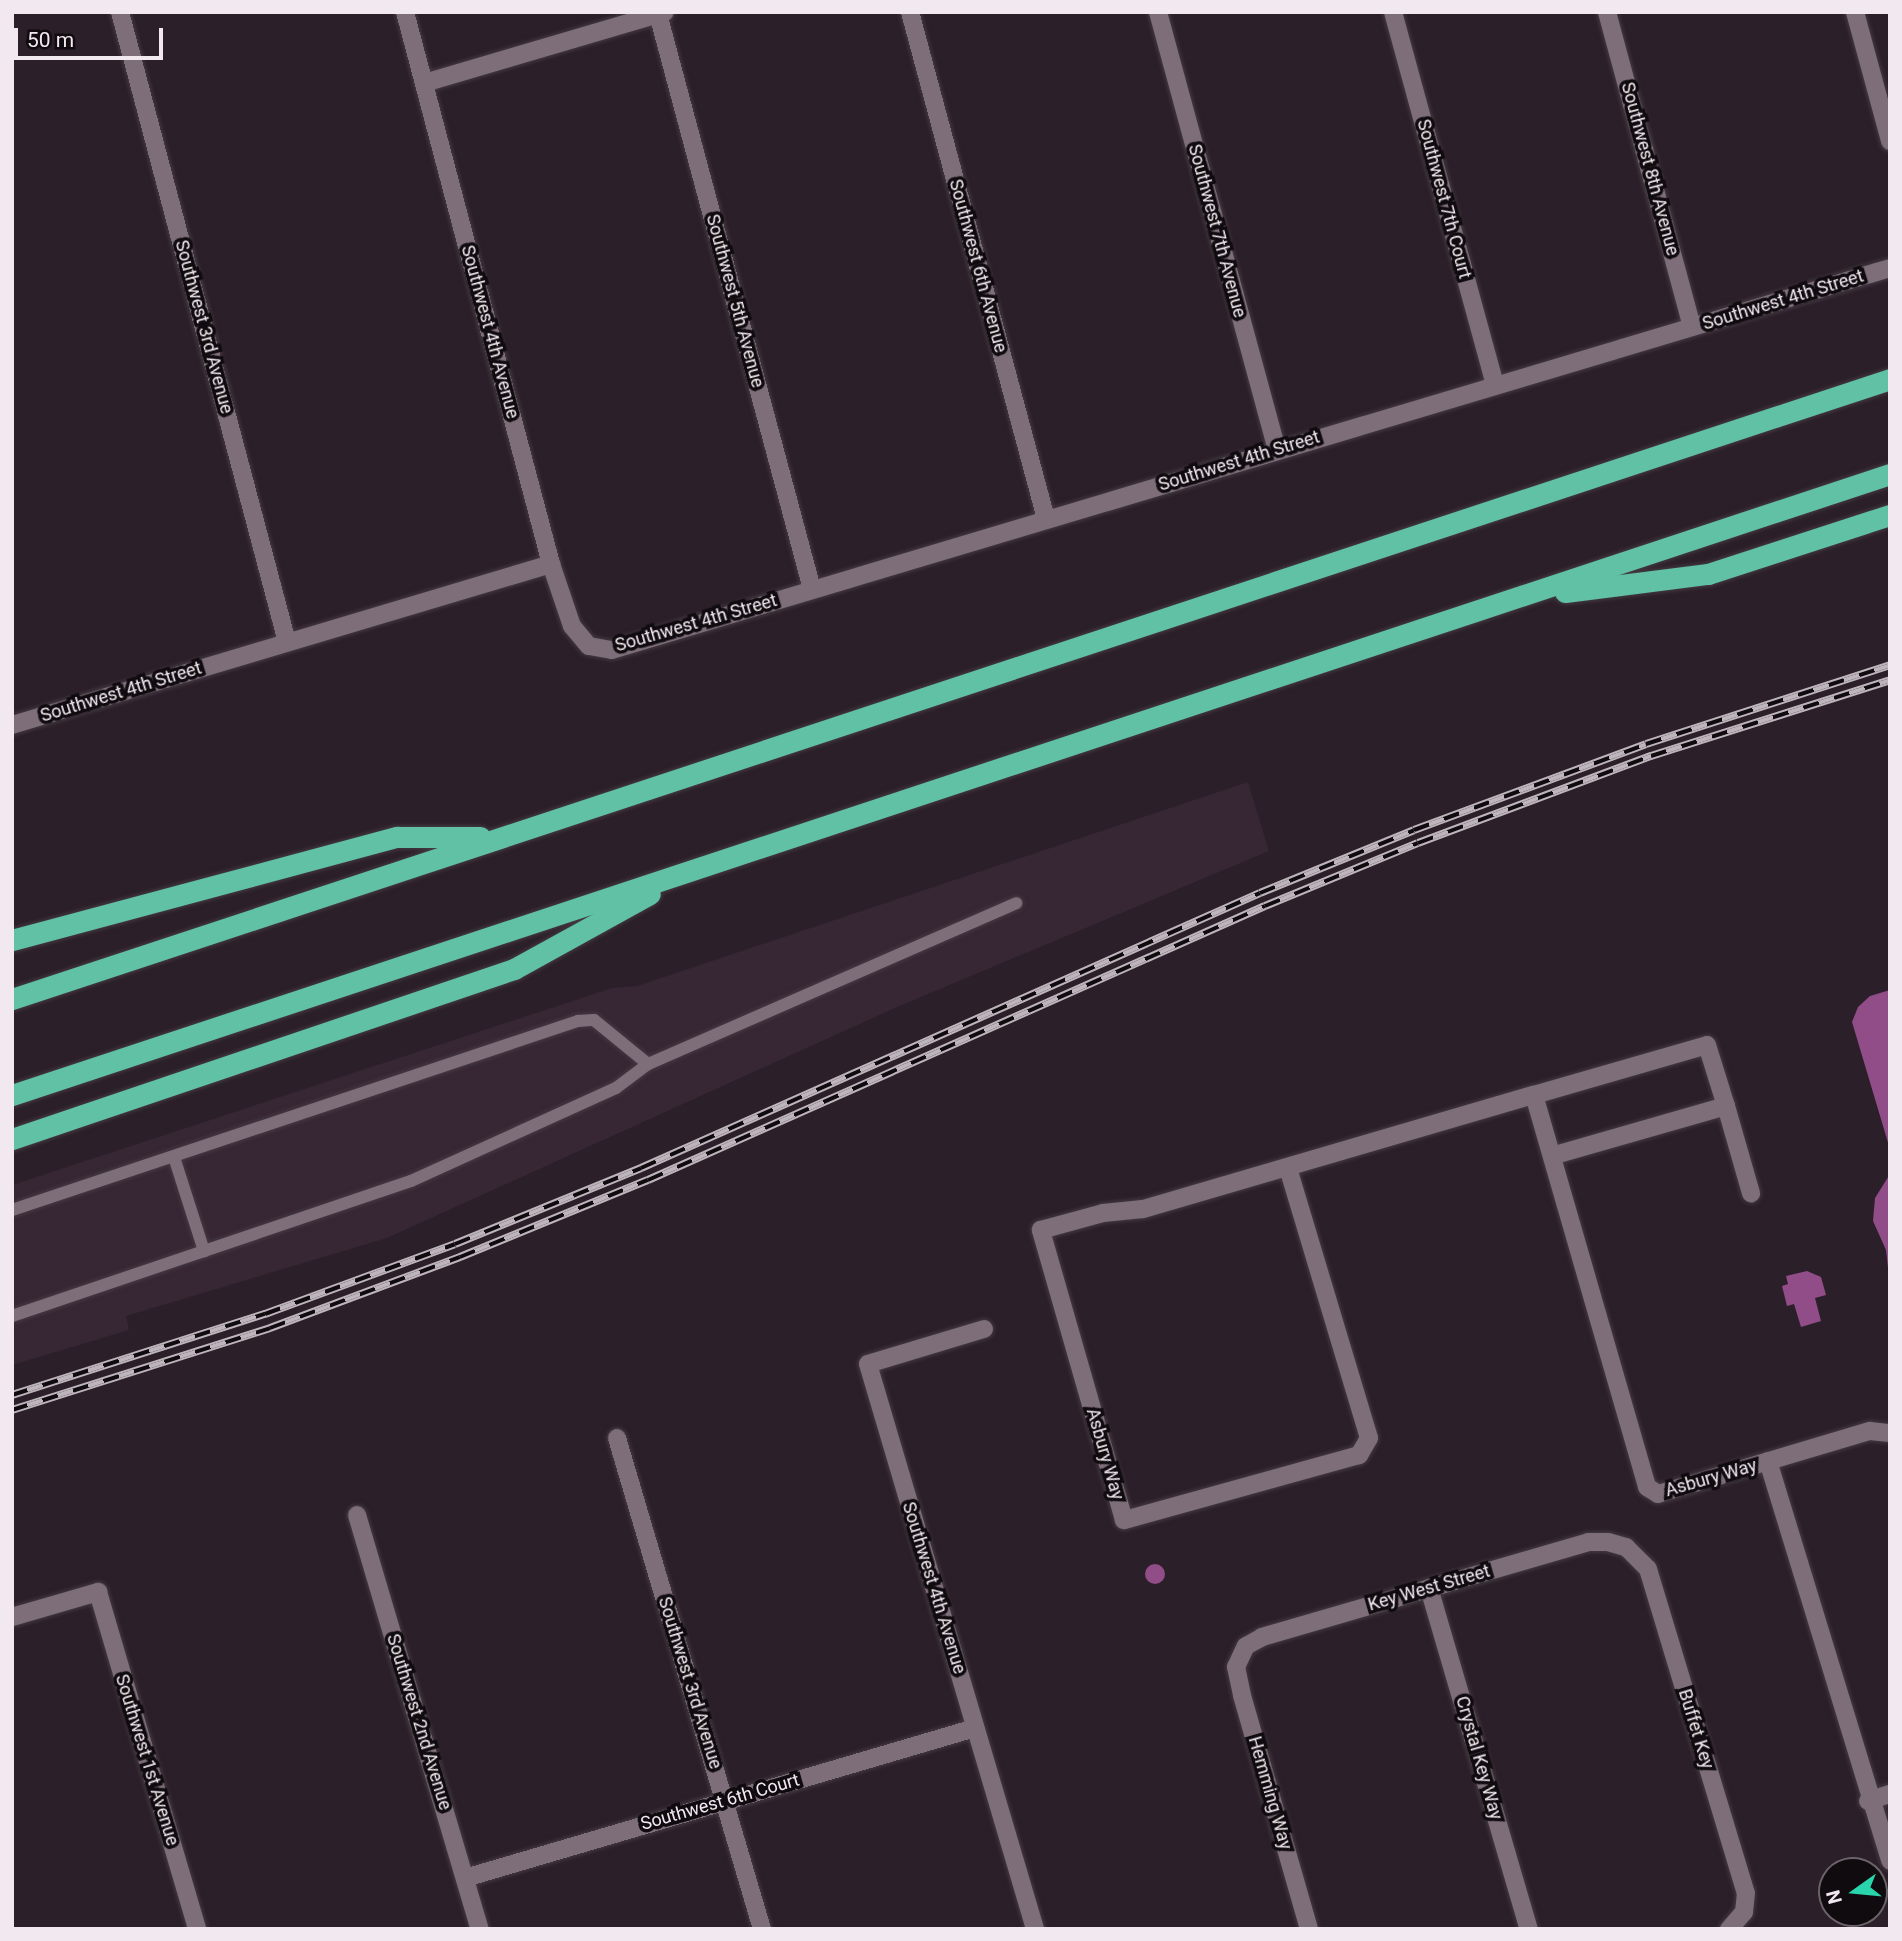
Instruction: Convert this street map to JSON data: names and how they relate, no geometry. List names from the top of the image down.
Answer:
{
  "streets": {
    "street": [
      "Southwest 8th Avenue",
      "Southwest 7th Court",
      "Southwest 7th Avenue",
      "Southwest 6th Avenue",
      "Southwest 4th Street",
      "Southwest 5th Avenue",
      "Southwest 3rd Avenue",
      "Southwest 4th Avenue",
      "Asbury Way",
      "Key West Street",
      "Southwest 2nd Avenue",
      "Buffet Key",
      "Crystal Key Way",
      "Southwest 1st Avenue",
      "Hemming Way",
      "Southwest 6th Court"
    ]
  },
  "crossings": [
    ["Southwest 8th Avenue", "Southwest 4th Street"],
    ["Southwest 7th Court", "Southwest 4th Street"],
    ["Southwest 7th Avenue", "Southwest 4th Street"],
    ["Southwest 6th Avenue", "Southwest 4th Street"],
    ["Southwest 4th Street", "Southwest 5th Avenue"],
    ["Southwest 4th Street", "Southwest 3rd Avenue"],
    ["Southwest 4th Street", "Southwest 4th Avenue"],
    ["Southwest 3rd Avenue", "Southwest 6th Court"],
    ["Southwest 4th Avenue", "Southwest 6th Court"],
    ["Key West Street", "Buffet Key"],
    ["Key West Street", "Crystal Key Way"],
    ["Key West Street", "Hemming Way"],
    ["Southwest 2nd Avenue", "Southwest 6th Court"]
  ],
  "scale_bar": "50 m",
  "north": "left"
}
